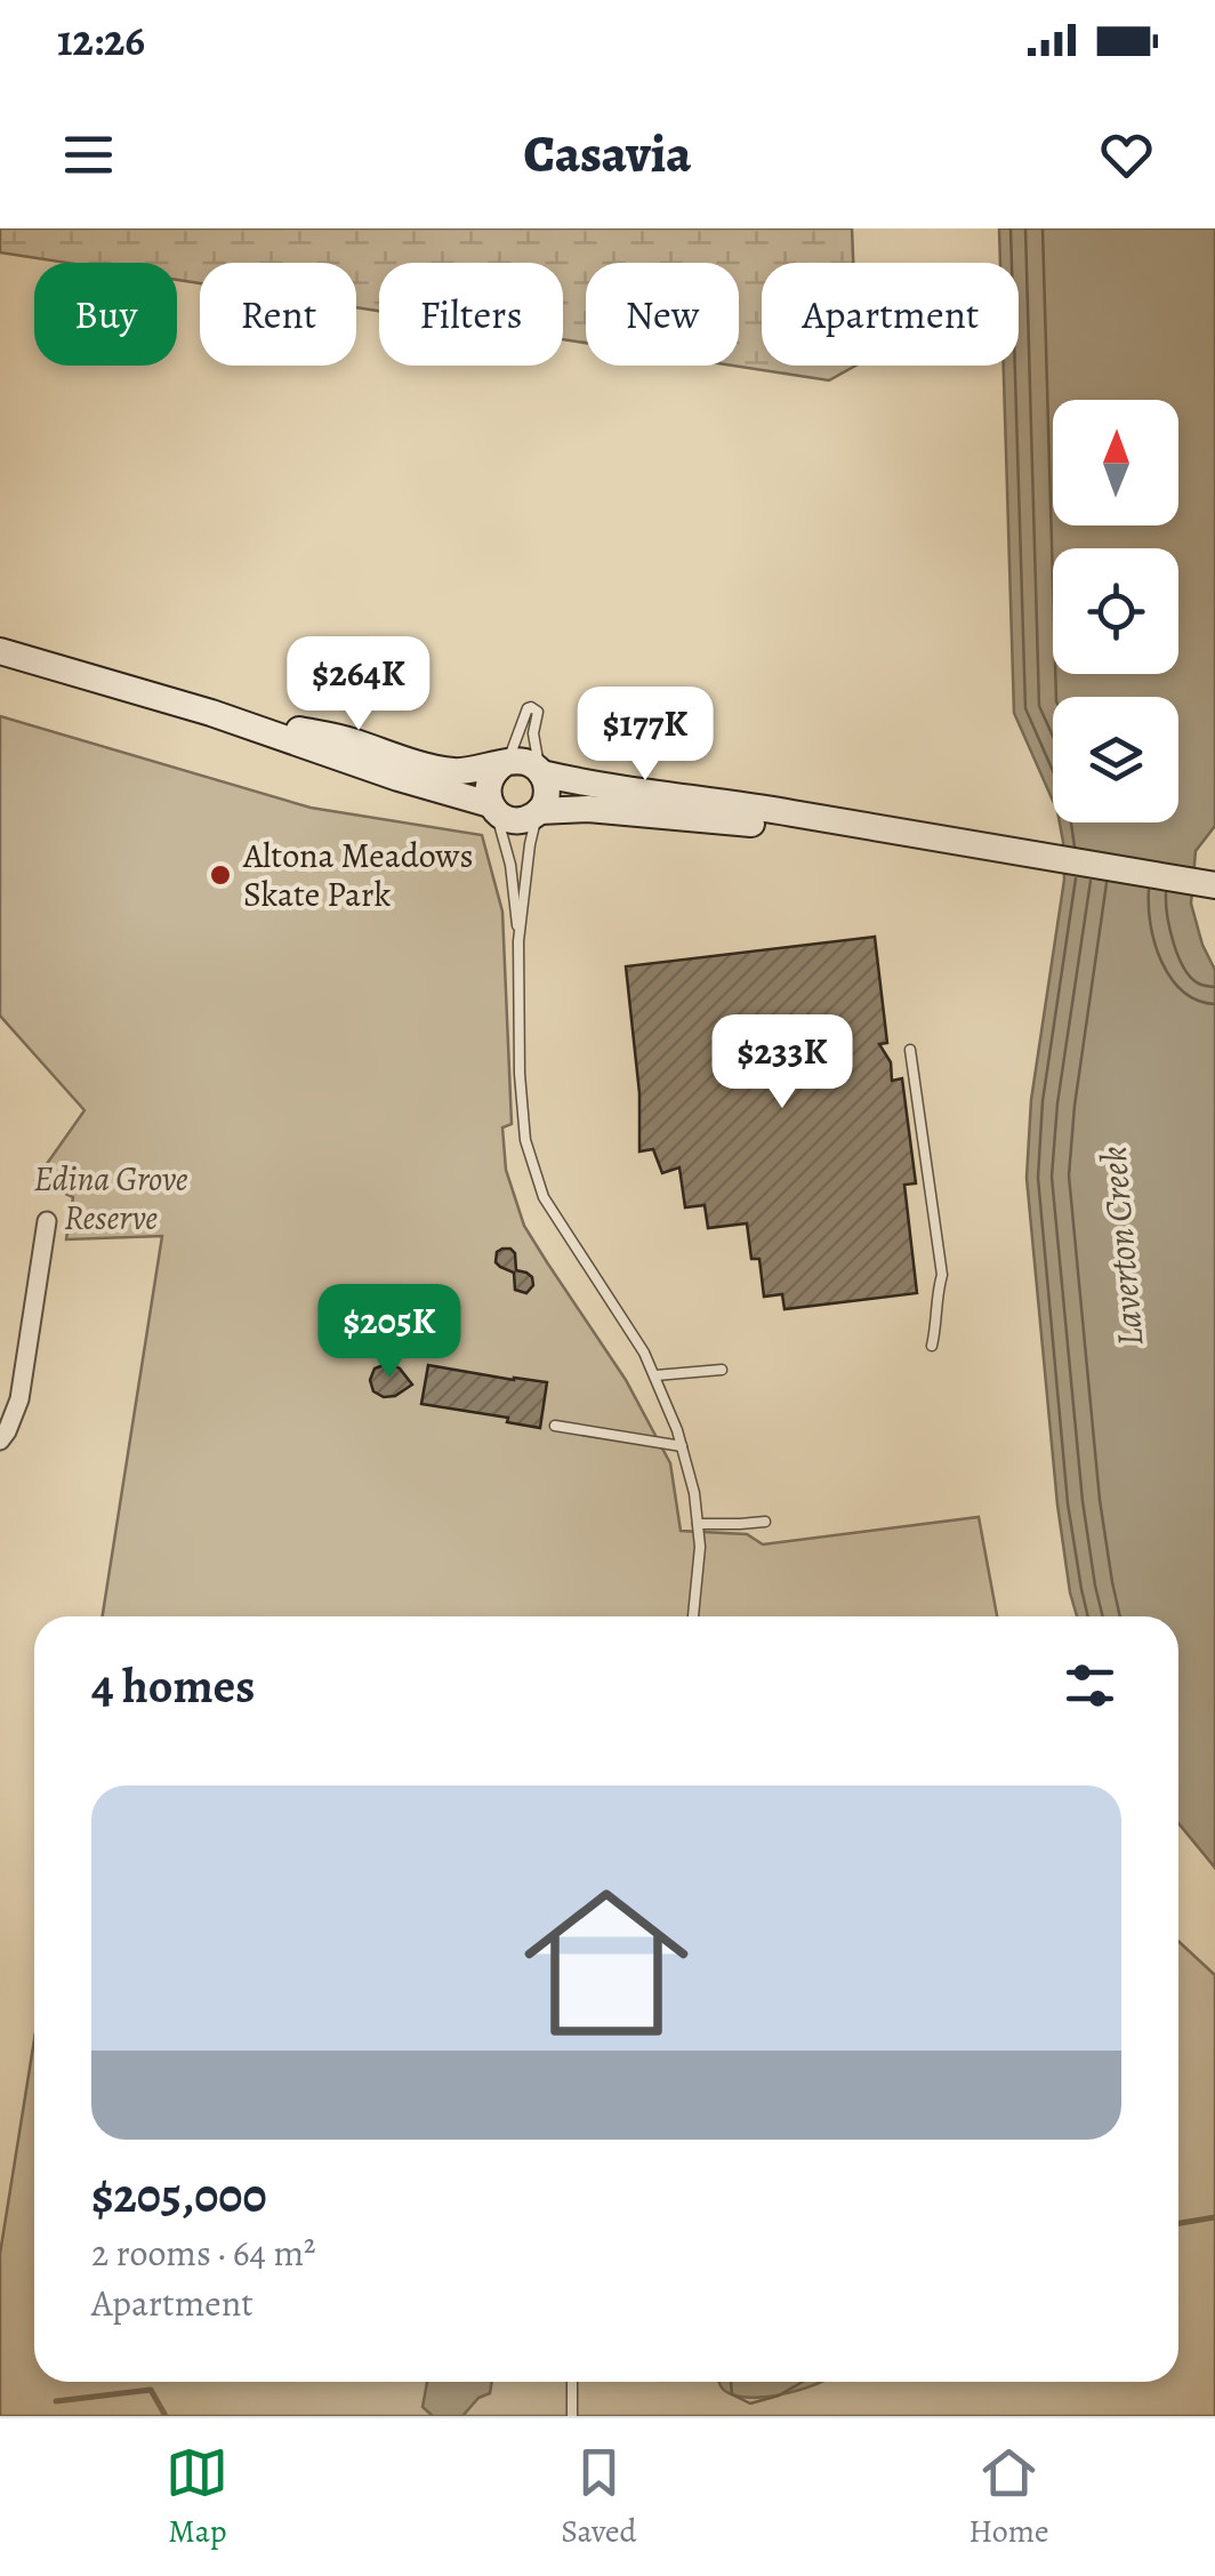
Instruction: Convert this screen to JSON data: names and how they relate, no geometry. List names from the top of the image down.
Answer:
{
  "water": ["Laverton Creek"],
  "parks": ["Edina Grove Reserve"],
  "places": ["Altona Meadows Skate Park"],
  "north": "top",
  "page": {
    "status": "12:26",
    "header": "Casavia",
    "chip": [
      "Buy",
      "Rent",
      "Filters",
      "New",
      "Apartment"
    ],
    "price": [
      "$264K",
      "$177K",
      "$233K",
      "$205K"
    ],
    "heading": "4 homes",
    "list": [
      {
        "name": "$205,000",
        "note": "2 rooms · 64 m² · Apartment"
      }
    ],
    "tabs": ["Map", "Saved", "Home"]
  }
}
